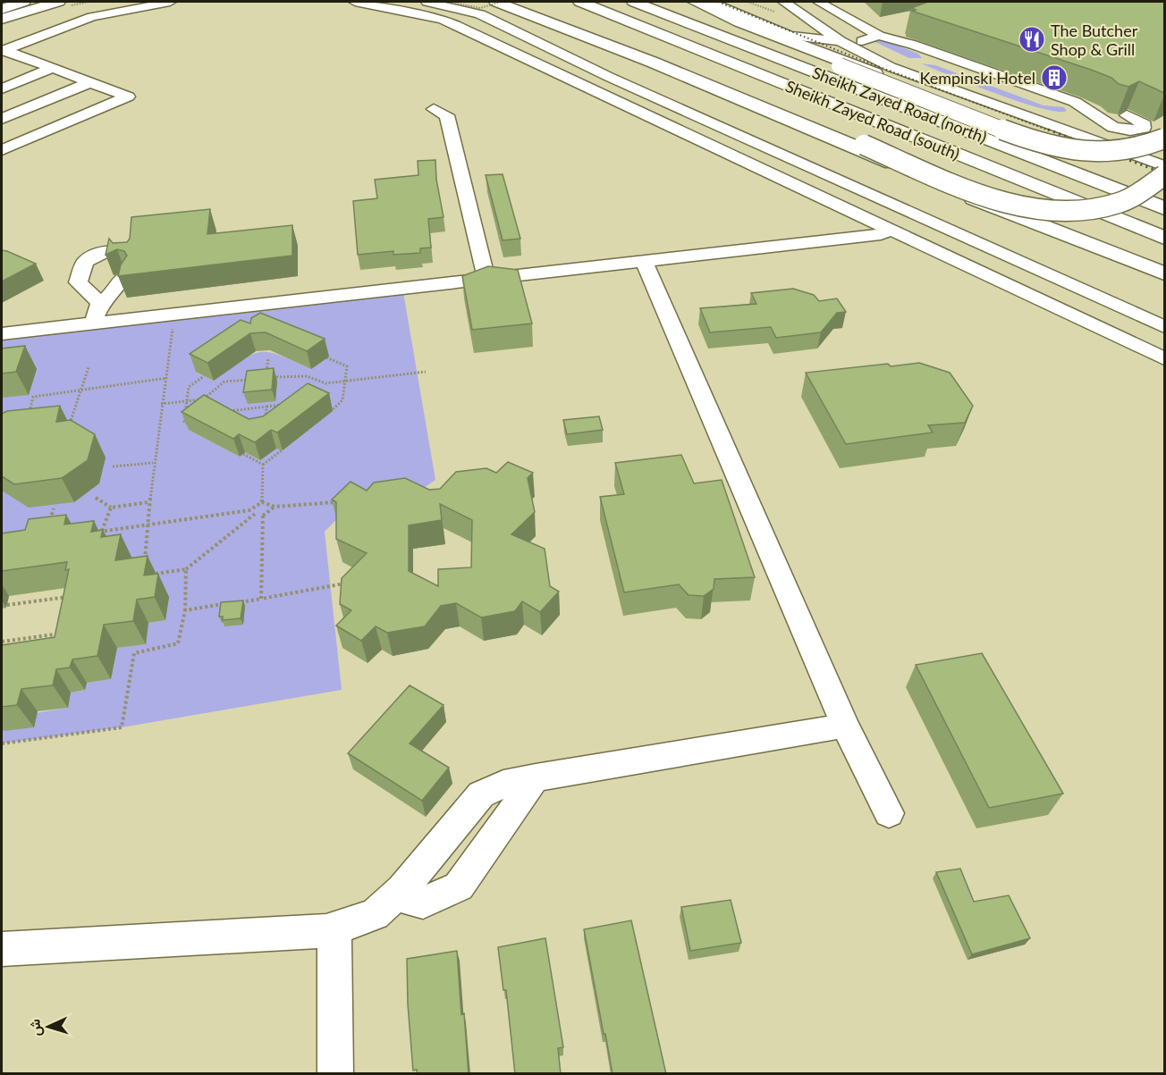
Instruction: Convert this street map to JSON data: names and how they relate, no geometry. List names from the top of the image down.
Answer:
{
  "streets": {
    "highway": ["Sheikh Zayed Road (north)", "Sheikh Zayed Road (south)"]
  },
  "places": {
    "restaurant": ["The Butcher Shop & Grill"],
    "building": ["Kempinski Hotel"]
  },
  "north": "left"
}
